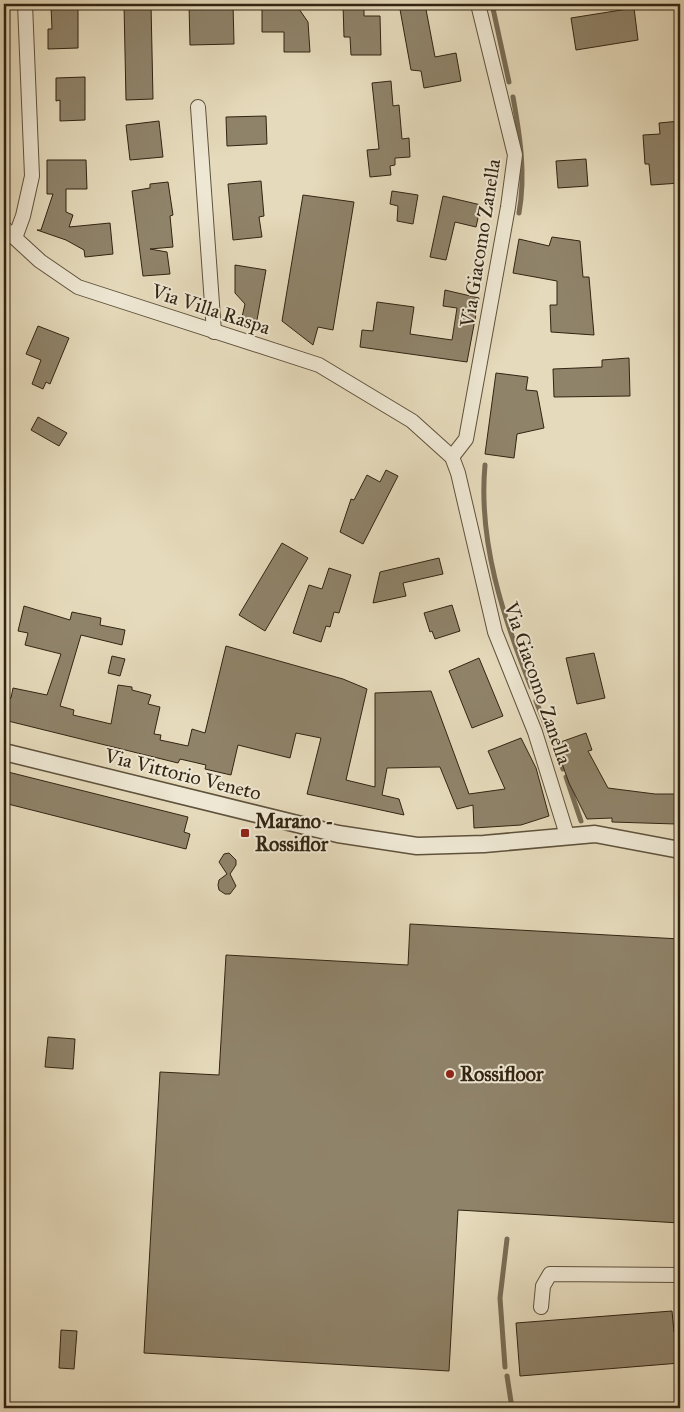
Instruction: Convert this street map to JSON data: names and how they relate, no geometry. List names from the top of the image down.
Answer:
{
  "streets": {
    "street": ["Via Giacomo Zanella", "Via Villa Raspa", "Via Vittorio Veneto"]
  },
  "crossings": [
    ["Via Giacomo Zanella", "Via Villa Raspa"],
    ["Via Giacomo Zanella", "Via Vittorio Veneto"]
  ],
  "places": {
    "transit": ["Marano - Rossiflor"],
    "other": ["Rossifloor"]
  }
}
